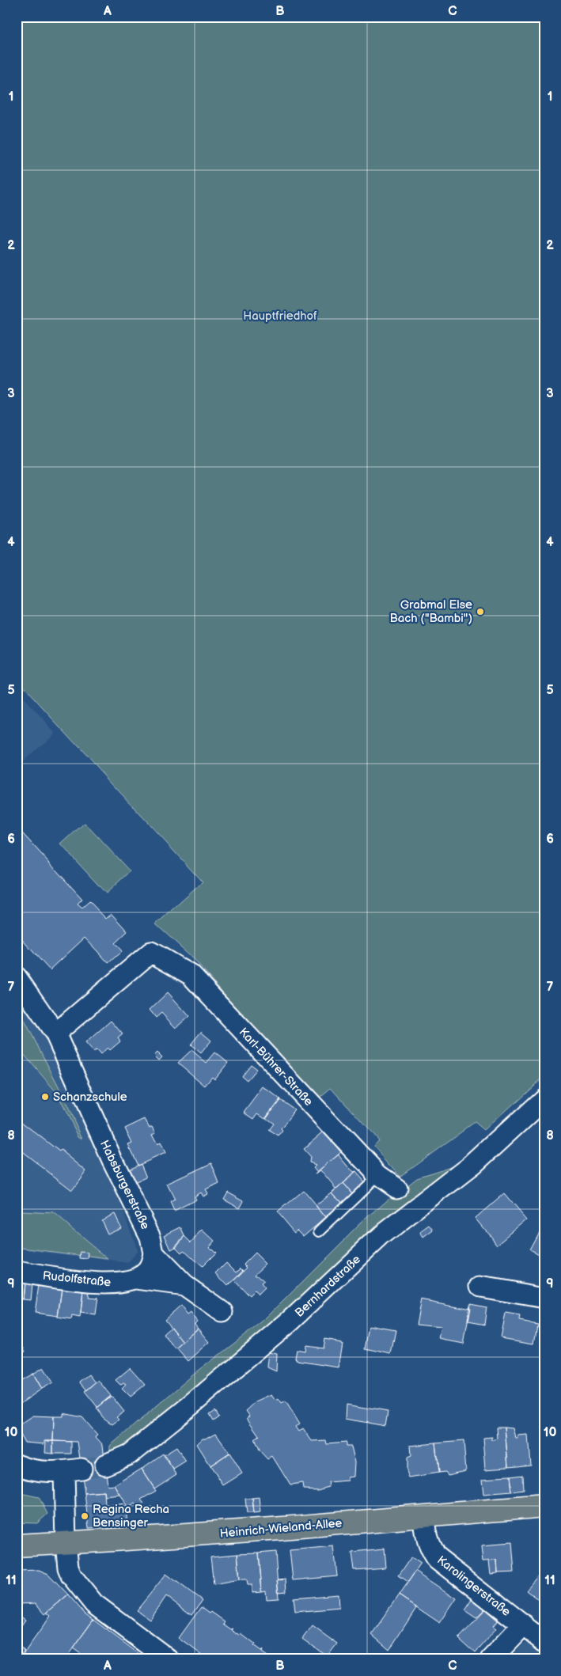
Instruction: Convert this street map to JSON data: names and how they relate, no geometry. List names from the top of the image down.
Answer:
{
  "streets": {
    "main road": ["Heinrich-Wieland-Allee"],
    "street": [
      "Karl-Bührer-Straße",
      "Habsburgerstraße",
      "Rudolfstraße",
      "Bernhardstraße",
      "Karolingerstraße"
    ]
  },
  "crossings": [
    ["Karl-Bührer-Straße", "Habsburgerstraße"],
    ["Heinrich-Wieland-Allee", "Karolingerstraße"]
  ],
  "parks": ["Hauptfriedhof"],
  "places": ["Grabmal Else Bach (\"Bambi\")", "Schanzschule", "Regina Recha Bensinger"],
  "grid": {
    "columns": ["A", "B", "C"],
    "rows": [
      "1",
      "2",
      "3",
      "4",
      "5",
      "6",
      "7",
      "8",
      "9",
      "10",
      "11"
    ]
  }
}
